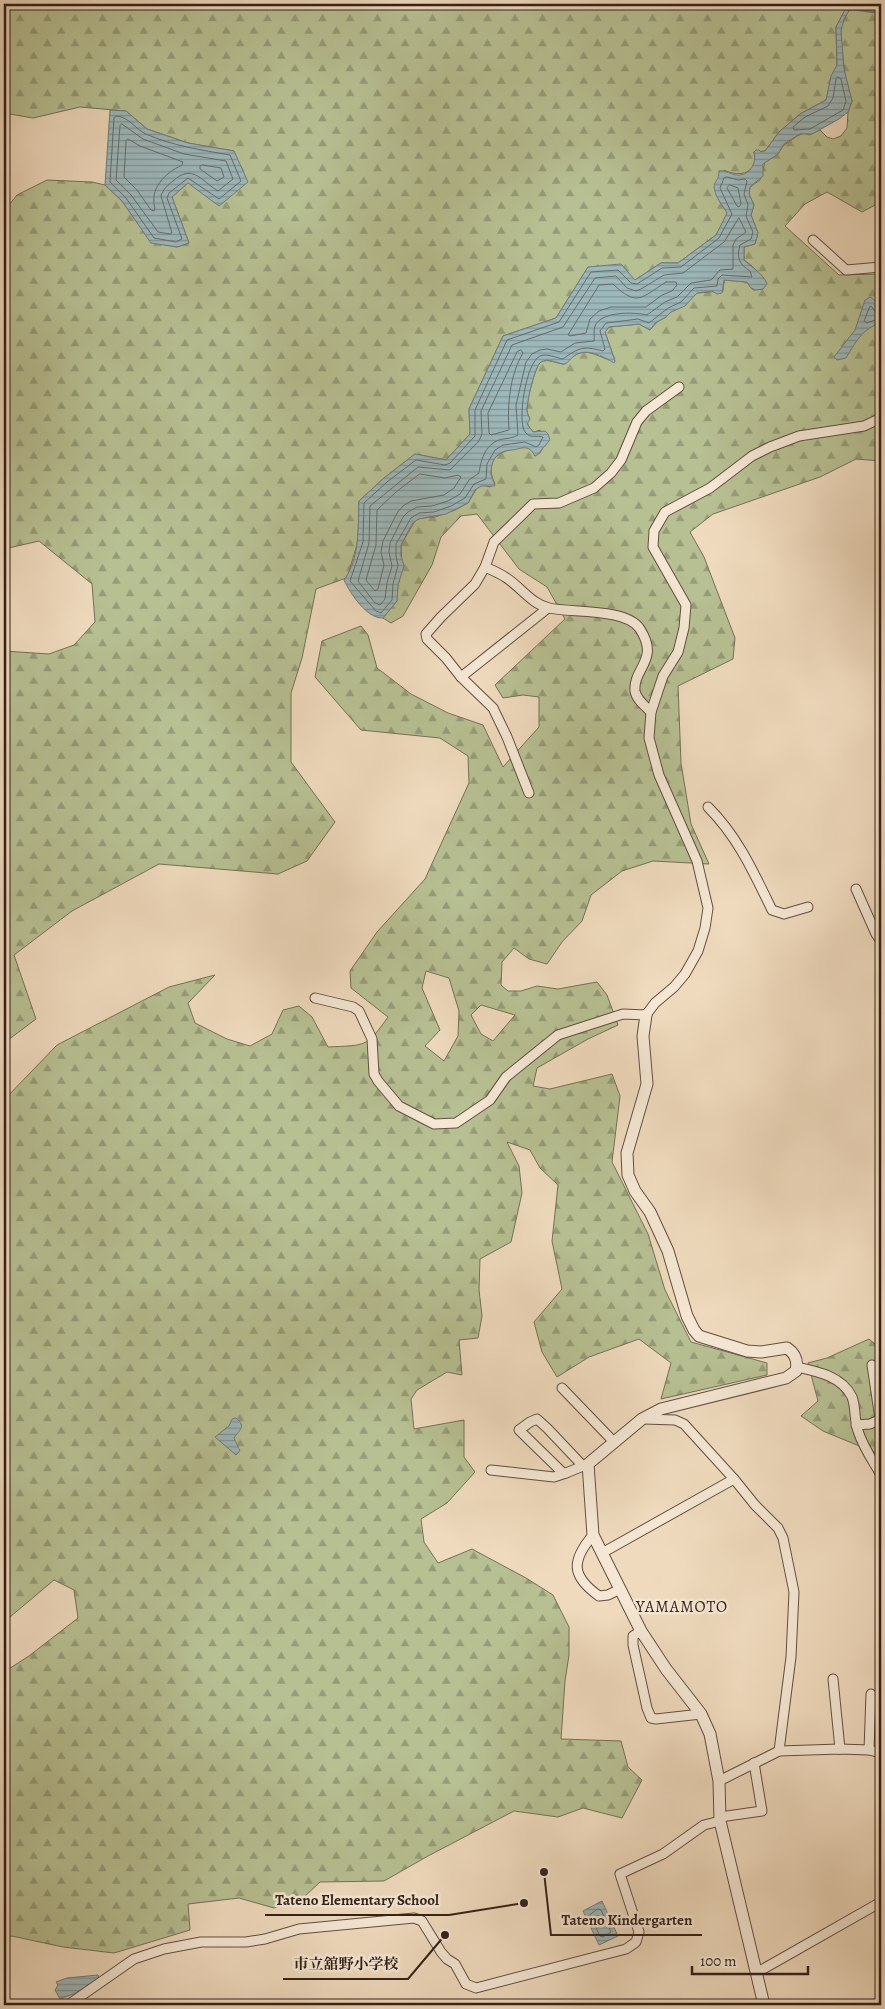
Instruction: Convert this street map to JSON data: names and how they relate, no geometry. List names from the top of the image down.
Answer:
{
  "districts": ["YAMAMOTO"],
  "places": ["Tateno Kindergarten", "Tateno Elementary School", "市立舘野小学校"],
  "scale_bar": "100 m"
}
